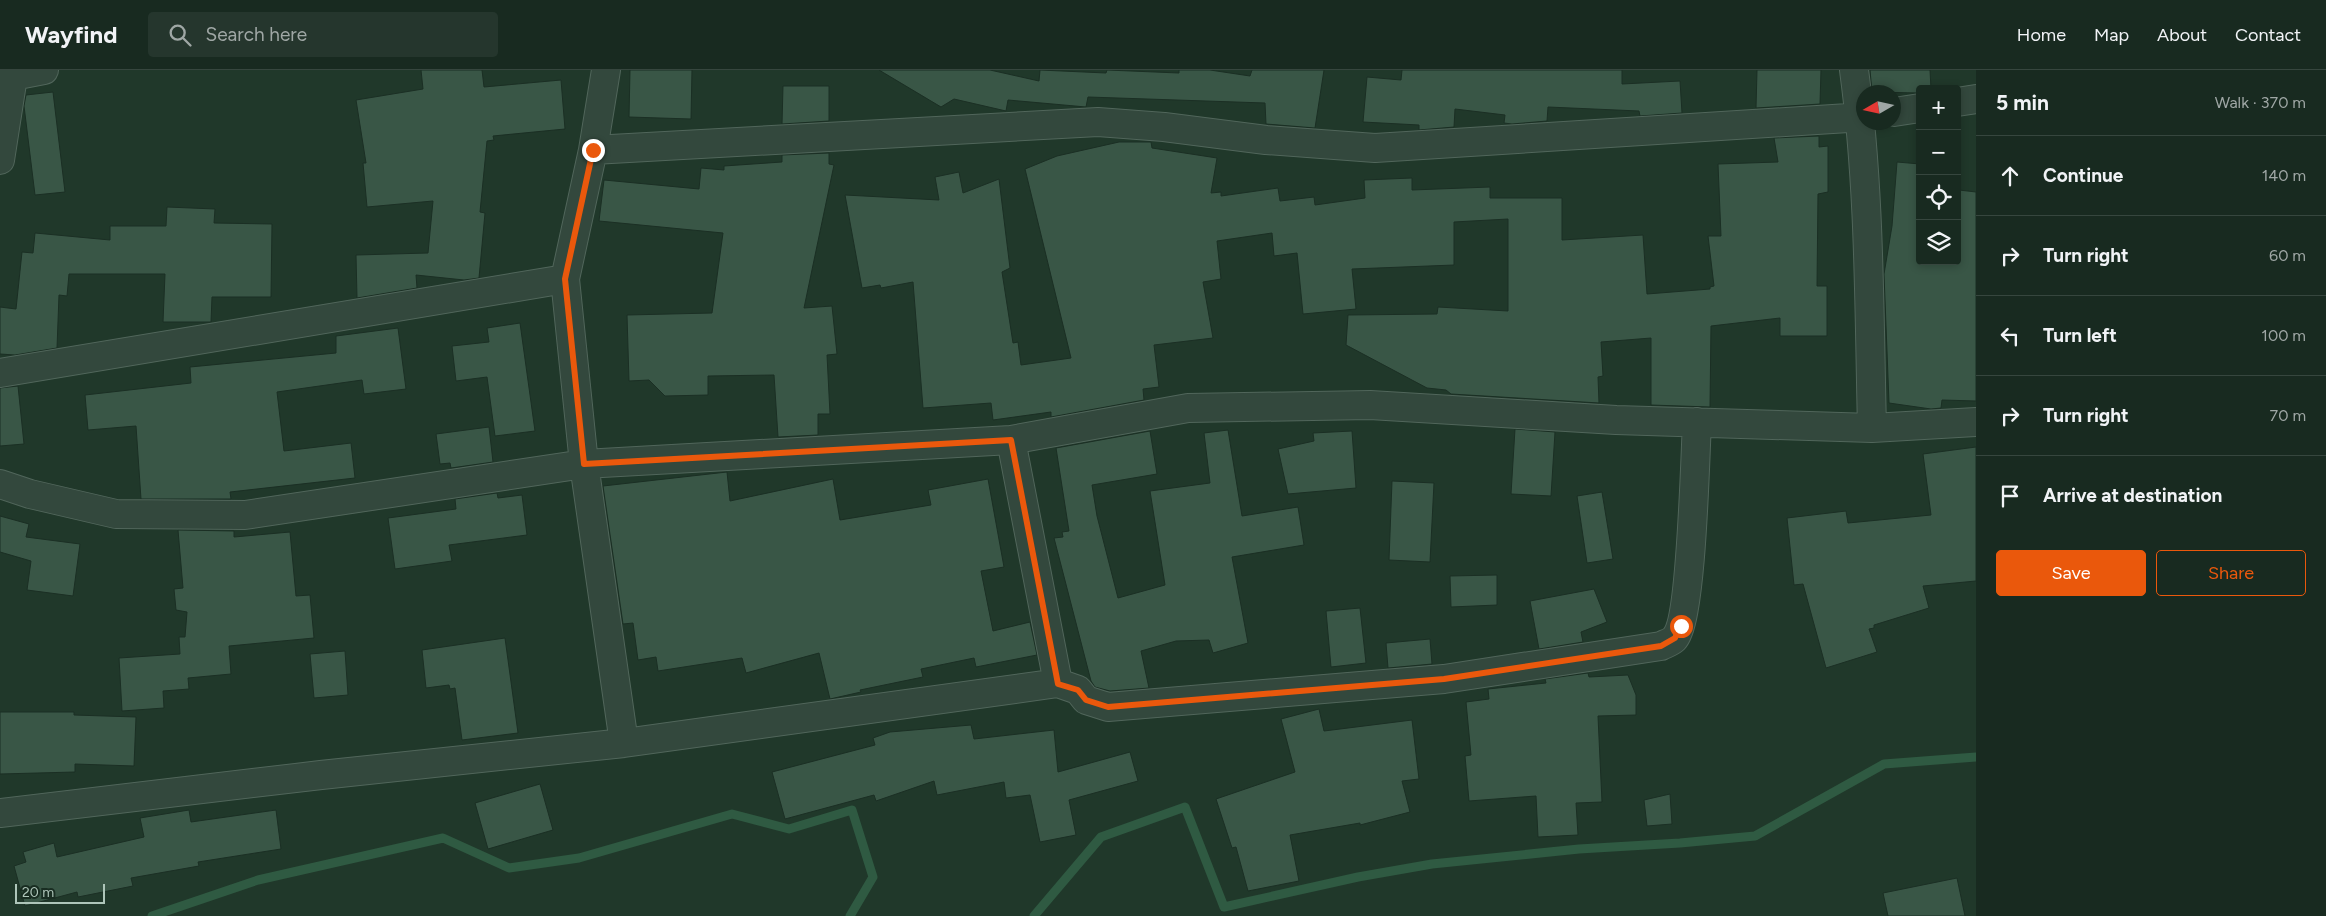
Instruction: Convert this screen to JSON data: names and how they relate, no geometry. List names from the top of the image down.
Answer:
{
  "scale_bar": "20 m",
  "north": "left",
  "page": {
    "header": "Wayfind",
    "search": "Search here",
    "nav": [
      "Home",
      "Map",
      "About",
      "Contact"
    ],
    "heading": ["5 min", "Walk · 370 m"],
    "map_buttons": ["+", "−"],
    "list": [
      ["Continue", "140 m"],
      ["Turn right", "60 m"],
      ["Turn left", "100 m"],
      ["Turn right", "70 m"],
      "Arrive at destination"
    ],
    "buttons": ["Save", "Share"],
    "scale": "20 m"
  }
}
